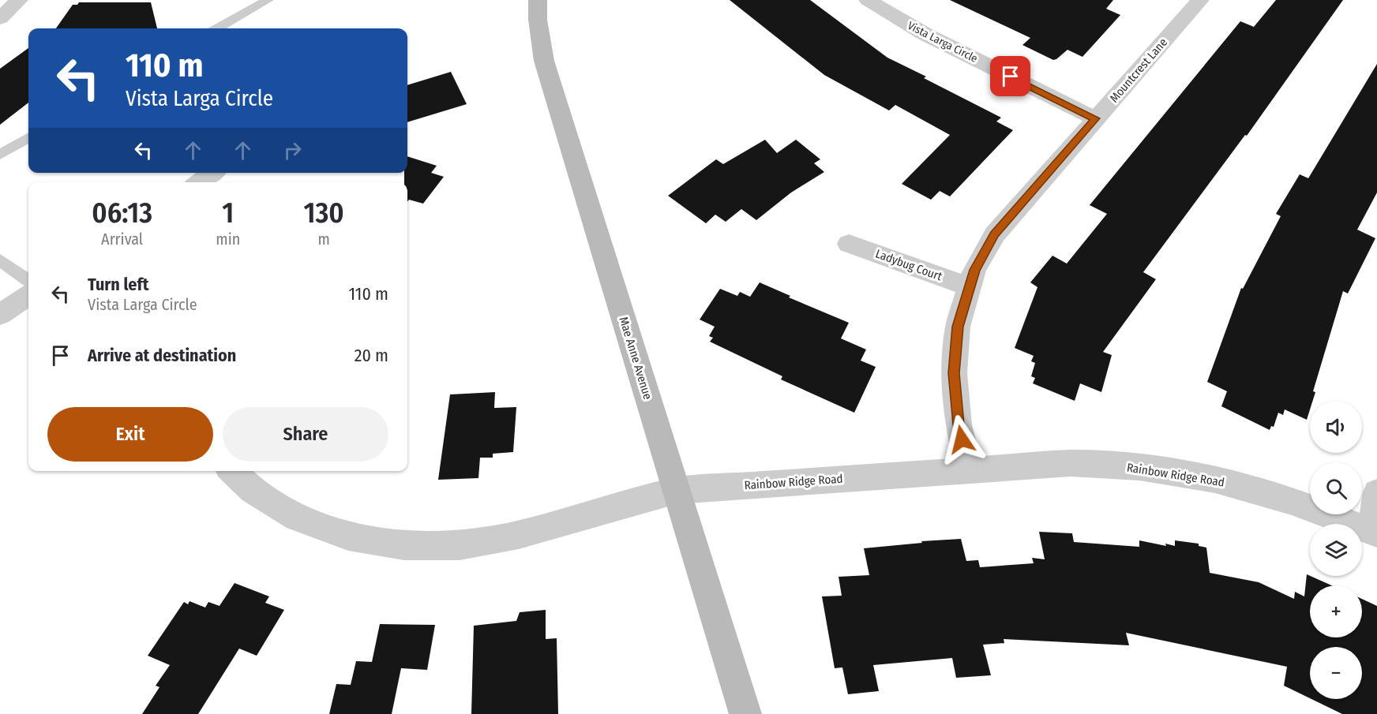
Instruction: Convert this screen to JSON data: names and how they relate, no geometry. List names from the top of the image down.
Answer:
{
  "streets": {
    "main road": ["Mae Anne Avenue"],
    "street": [
      "Vista Larga Circle",
      "Mountcrest Lane",
      "Ladybug Court",
      "Rainbow Ridge Road"
    ]
  },
  "crossings": [
    ["Vista Larga Circle", "Mountcrest Lane"],
    ["Mountcrest Lane", "Ladybug Court"],
    ["Mountcrest Lane", "Rainbow Ridge Road"],
    ["Mae Anne Avenue", "Rainbow Ridge Road"]
  ],
  "page": {
    "turn": ["110 m", "Vista Larga Circle"],
    "eta": [
      "06:13",
      "Arrival",
      "1",
      "min",
      "130",
      "m"
    ],
    "list": [
      {
        "name": "Turn left",
        "note": "Vista Larga Circle",
        "value": "110 m"
      },
      {
        "name": "Arrive at destination",
        "value": "20 m"
      }
    ],
    "buttons": ["Exit", "Share"],
    "map_buttons": ["+", "−"]
  }
}
